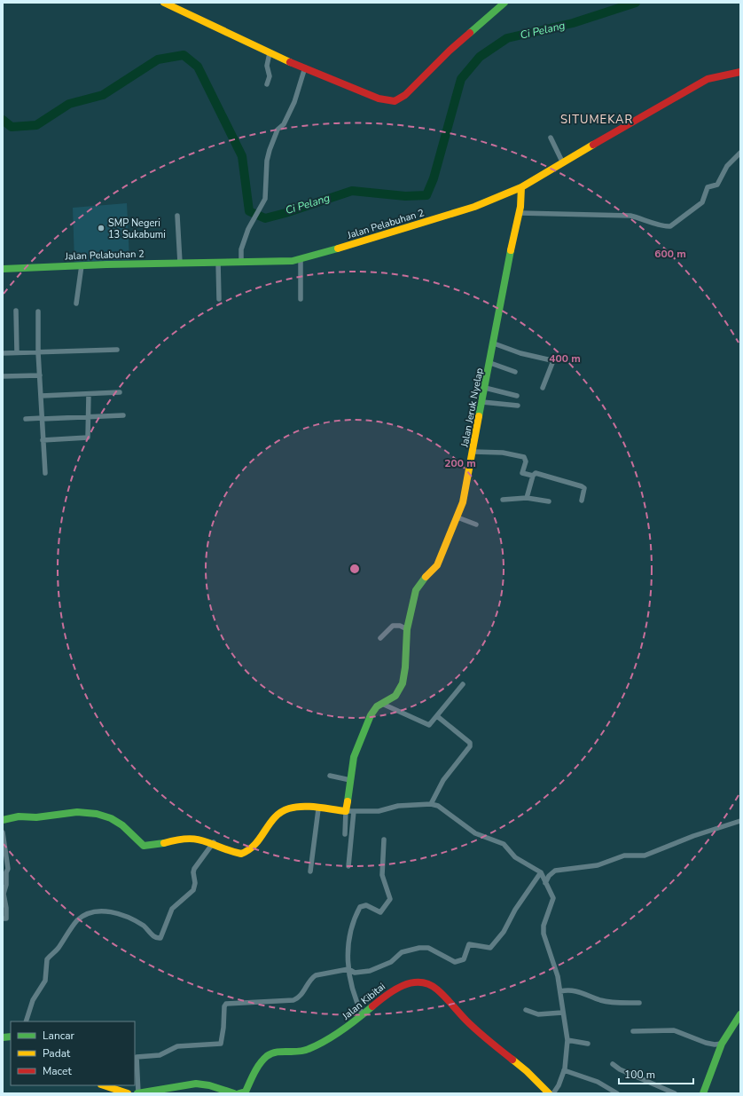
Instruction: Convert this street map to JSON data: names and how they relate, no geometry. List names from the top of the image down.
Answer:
{
  "streets": {
    "street": ["Jalan Pelabuhan 2", "Jalan Jeruk Nyelap", "Jalan Kibitai"]
  },
  "crossings": [
    ["Jalan Pelabuhan 2", "Jalan Jeruk Nyelap"]
  ],
  "districts": ["SITUMEKAR"],
  "water": ["Ci Pelang"],
  "places": ["SMP Negeri 13 Sukabumi"],
  "legend": ["Lancar", "Padat", "Macet"],
  "scale_bar": "100 m",
  "rings": ["600 m", "400 m", "200 m"]
}
